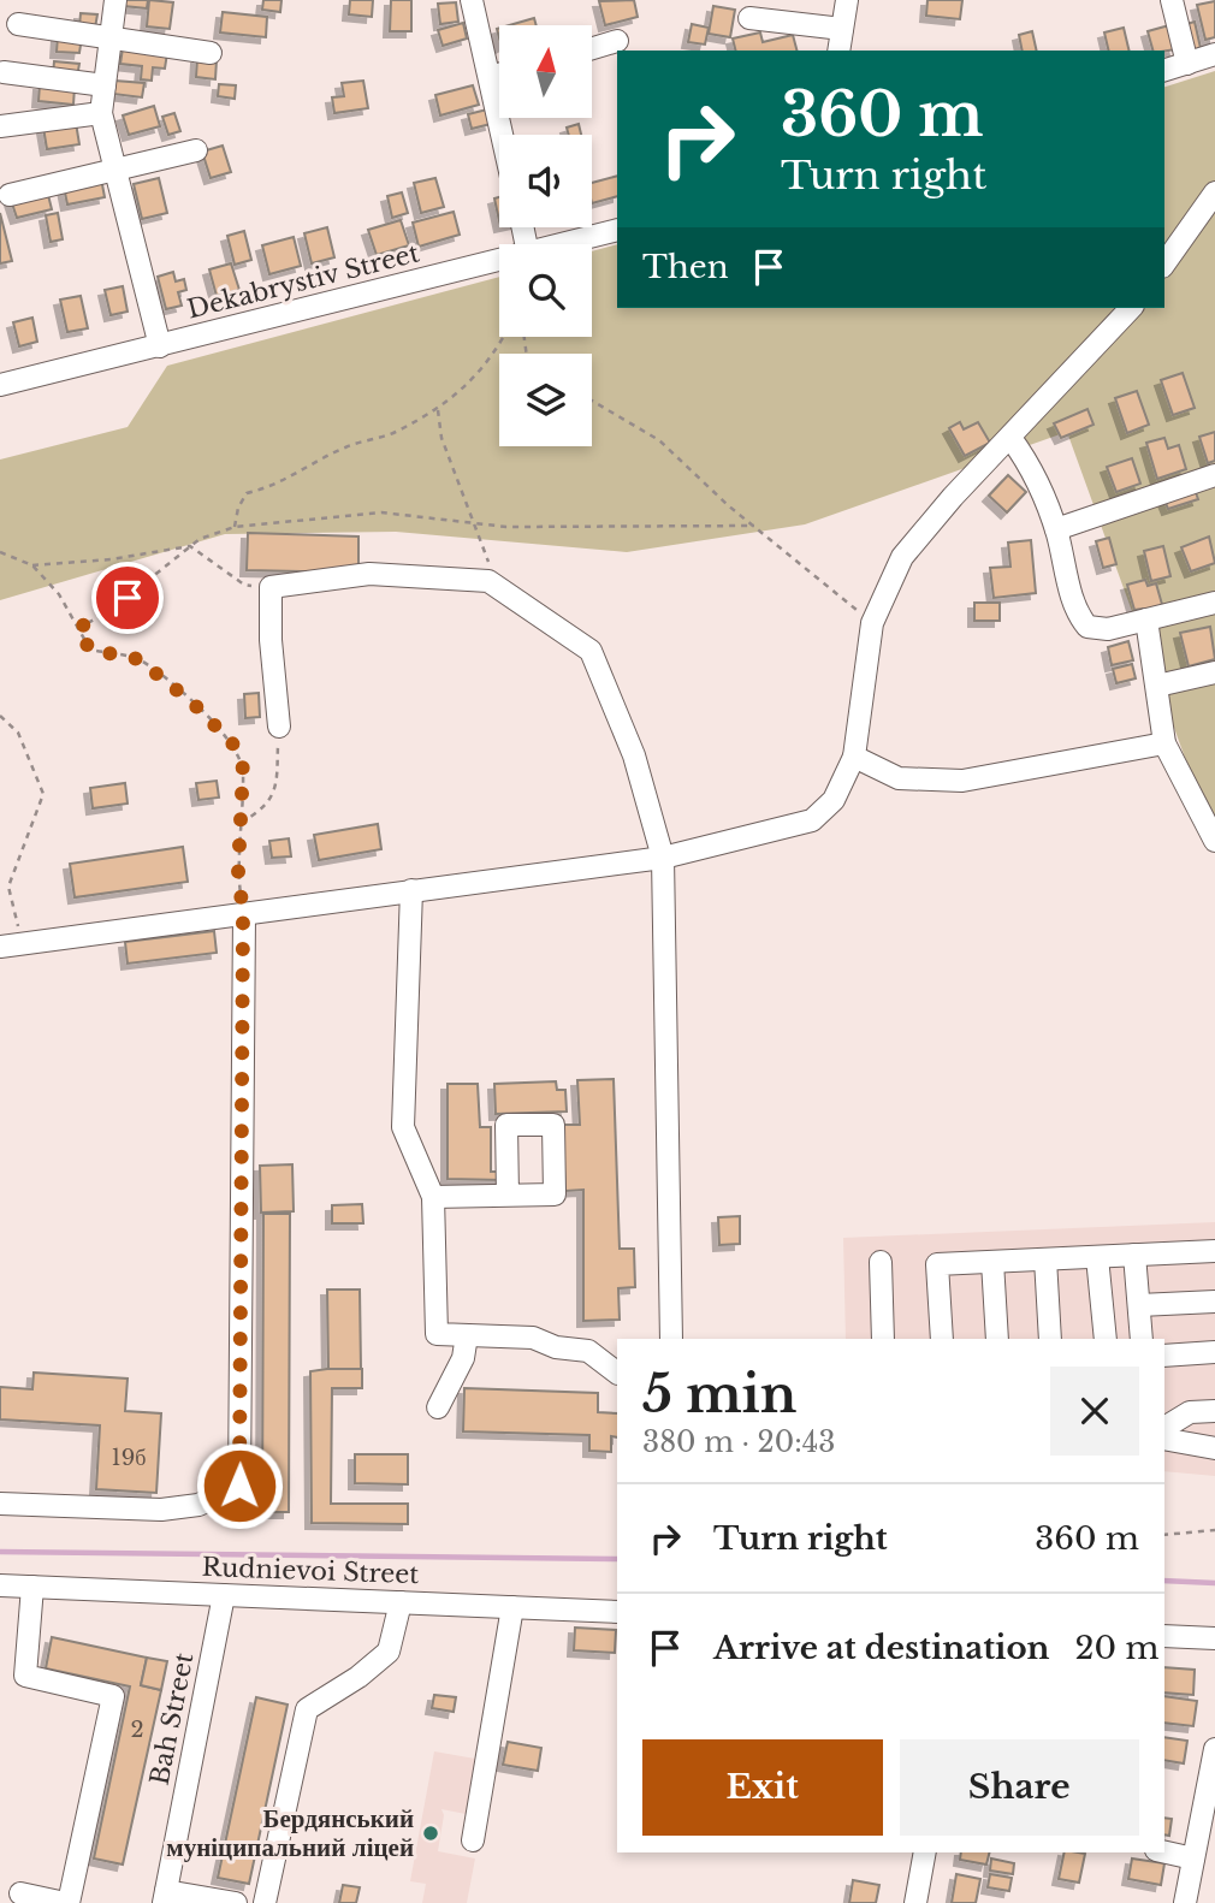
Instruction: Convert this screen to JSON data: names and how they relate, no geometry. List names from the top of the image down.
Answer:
{
  "streets": {
    "street": ["Dekabrystiv Street", "Rudnievoi Street", "Bah Street"]
  },
  "crossings": [
    ["Rudnievoi Street", "Bah Street"]
  ],
  "places": ["Бердянський муніципальний ліцей"],
  "house_numbers": ["19б", "2"],
  "north": "top",
  "page": {
    "turn": ["360 m", "Turn right"],
    "then": "Then",
    "heading": ["5 min", "380 m · 20:43"],
    "list": [
      {
        "name": "Turn right",
        "value": "360 m"
      },
      {
        "name": "Arrive at destination",
        "value": "20 m"
      }
    ],
    "buttons": ["Exit", "Share"]
  }
}
